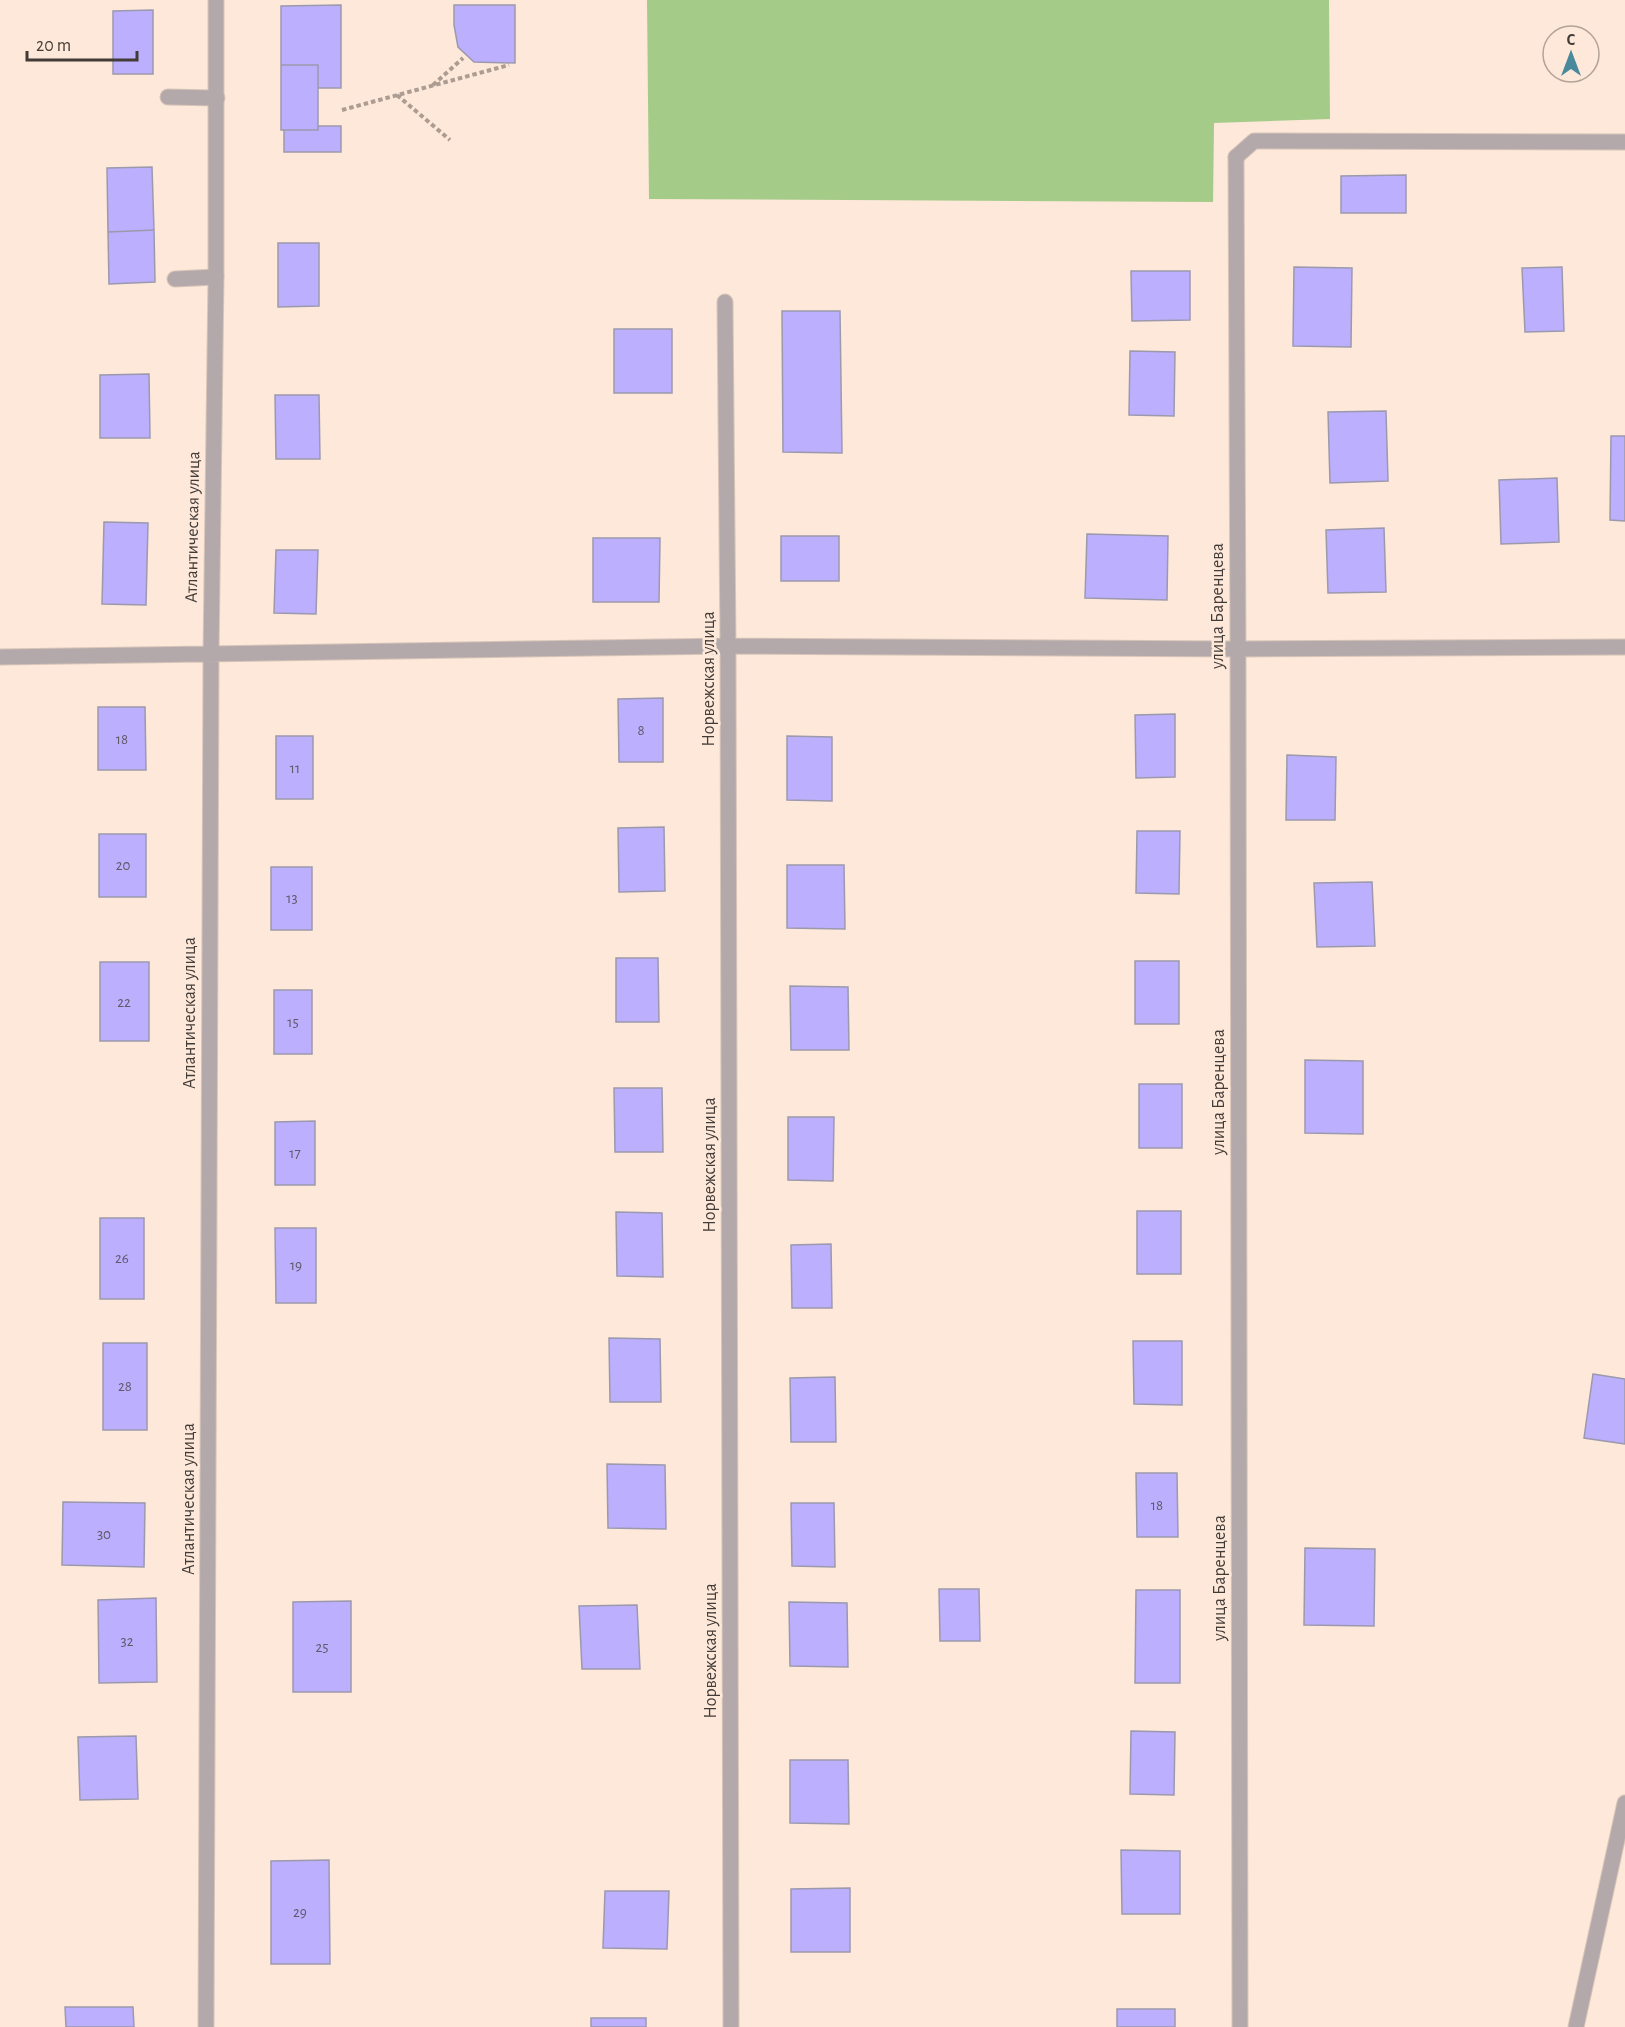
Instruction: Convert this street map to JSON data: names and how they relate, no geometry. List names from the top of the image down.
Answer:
{
  "streets": {
    "street": ["Атлантическая улица", "улица Баренцева", "Норвежская улица"]
  },
  "house_numbers": [
    "8",
    "18",
    "11",
    "20",
    "13",
    "22",
    "15",
    "17",
    "26",
    "19",
    "28",
    "18",
    "30",
    "32",
    "25",
    "29"
  ],
  "scale_bar": "20 m",
  "north": "top"
}
